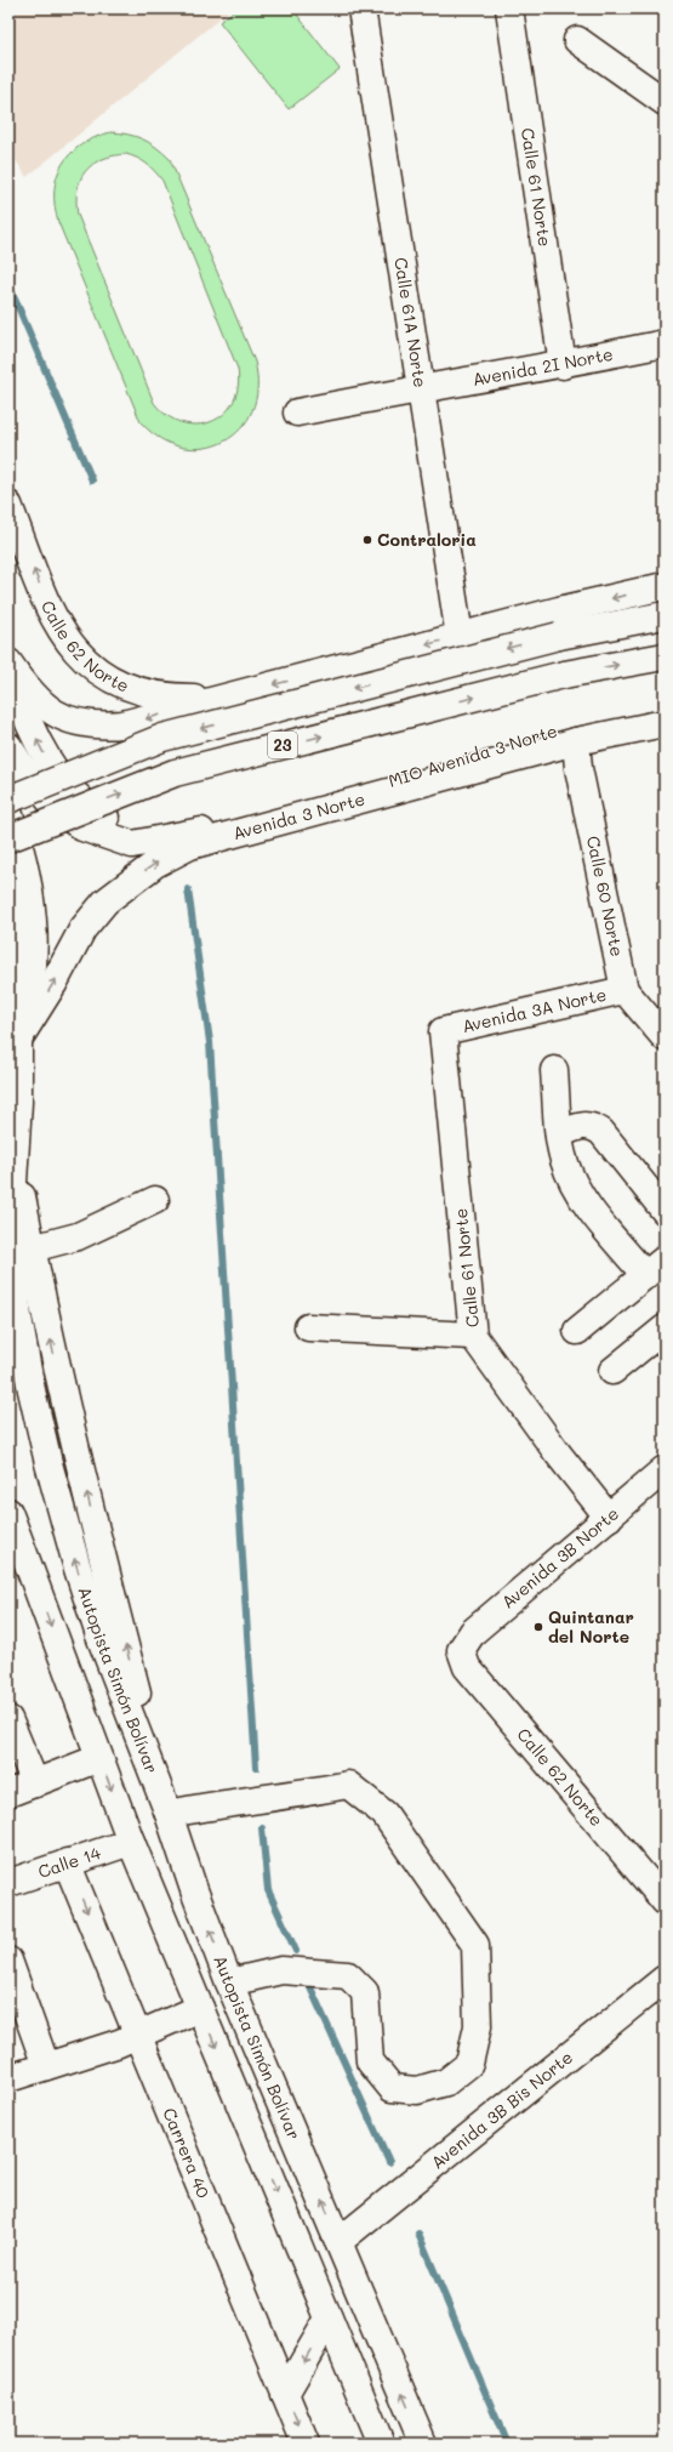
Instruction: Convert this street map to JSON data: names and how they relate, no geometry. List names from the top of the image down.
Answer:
{
  "streets": {
    "street": [
      "Calle 61 Norte",
      "Calle 61A Norte",
      "Avenida 2I Norte",
      "Calle 62 Norte",
      "23",
      "MIO Avenida 3 Norte",
      "Avenida 3 Norte",
      "Calle 60 Norte",
      "Avenida 3A Norte",
      "Avenida 3B Norte",
      "Autopista Simón Bolívar",
      "Calle 14",
      "Avenida 3B Bis Norte",
      "Carrera 40"
    ]
  },
  "crossings": [
    ["Calle 61 Norte", "Avenida 2I Norte"],
    ["Calle 61 Norte", "Avenida 3A Norte"],
    ["Calle 61 Norte", "Avenida 3B Norte"],
    ["Calle 61A Norte", "Avenida 2I Norte"],
    ["Calle 62 Norte", "Avenida 3B Norte"],
    ["Avenida 3 Norte", "Calle 60 Norte"],
    ["Avenida 3 Norte", "Autopista Simón Bolívar"],
    ["Calle 60 Norte", "Avenida 3A Norte"],
    ["Autopista Simón Bolívar", "Avenida 3B Bis Norte"],
    ["Calle 14", "Carrera 40"]
  ],
  "places": ["Contraloria", "Quintanar del Norte"]
}
